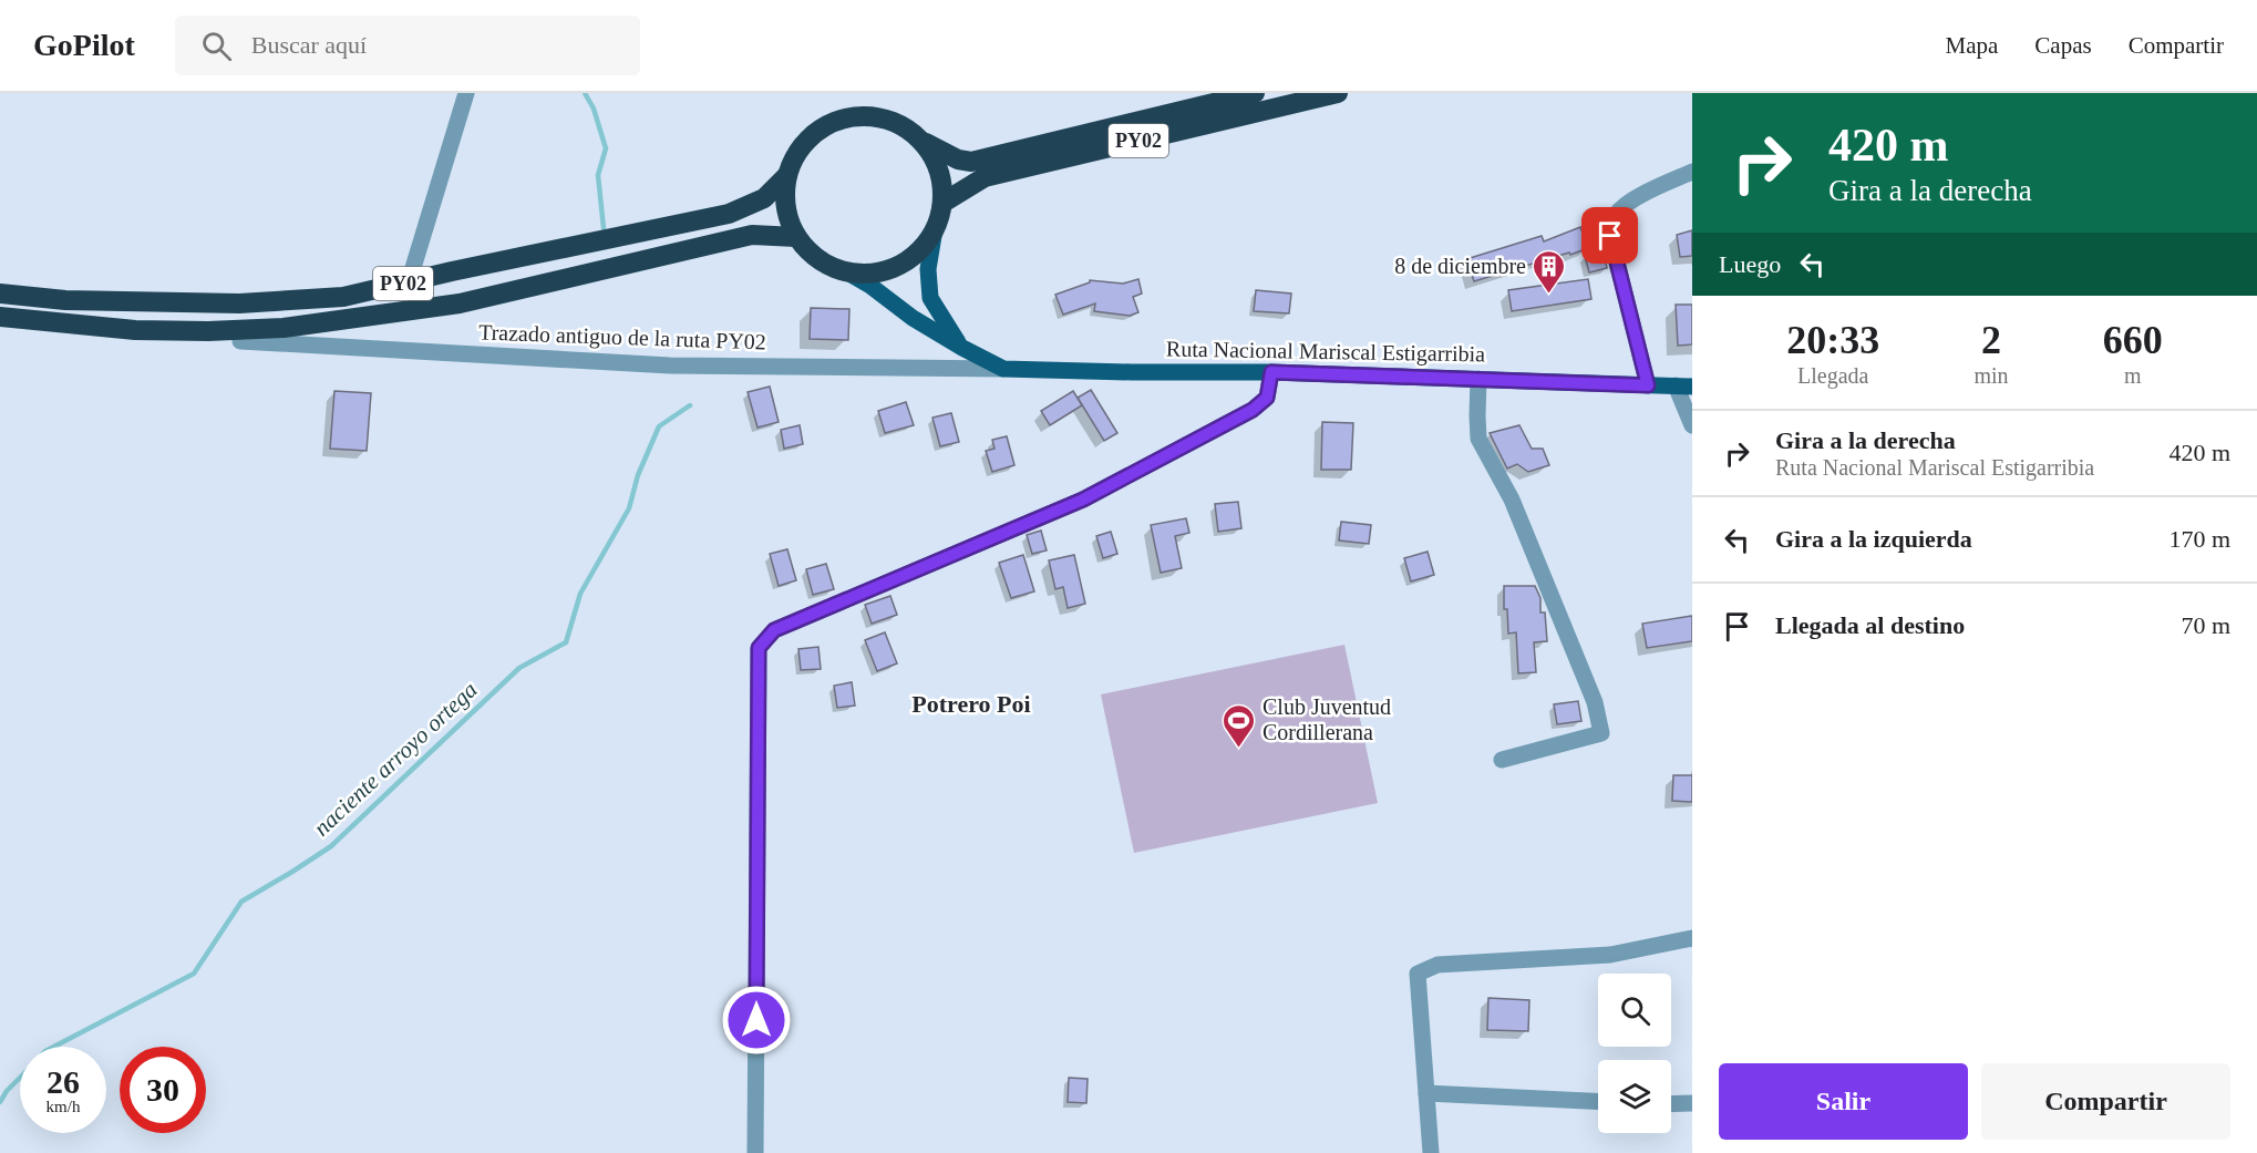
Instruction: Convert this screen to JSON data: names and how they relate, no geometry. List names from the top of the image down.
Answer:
{
  "streets": {
    "highway": ["PY02"],
    "main road": ["Ruta Nacional Mariscal Estigarribia"],
    "street": ["Trazado antiguo de la ruta PY02"]
  },
  "crossings": [
    ["PY02", "Ruta Nacional Mariscal Estigarribia"],
    ["Trazado antiguo de la ruta PY02", "Ruta Nacional Mariscal Estigarribia"]
  ],
  "districts": ["Potrero Poi"],
  "water": ["naciente arroyo ortega"],
  "places": {
    "building": ["8 de diciembre"],
    "sports": ["Club Juventud Cordillerana"]
  },
  "page": {
    "header": "GoPilot",
    "search": "Buscar aquí",
    "nav": ["Mapa", "Capas", "Compartir"],
    "turn": ["420 m", "Gira a la derecha"],
    "then": "Luego",
    "eta": [
      "20:33",
      "Llegada",
      "2",
      "min",
      "660",
      "m"
    ],
    "list": [
      {
        "name": "Gira a la derecha",
        "note": "Ruta Nacional Mariscal Estigarribia",
        "value": "420 m"
      },
      {
        "name": "Gira a la izquierda",
        "value": "170 m"
      },
      {
        "name": "Llegada al destino",
        "value": "70 m"
      }
    ],
    "speed": "26 km/h",
    "limit": "30",
    "buttons": ["Salir", "Compartir"]
  }
}
